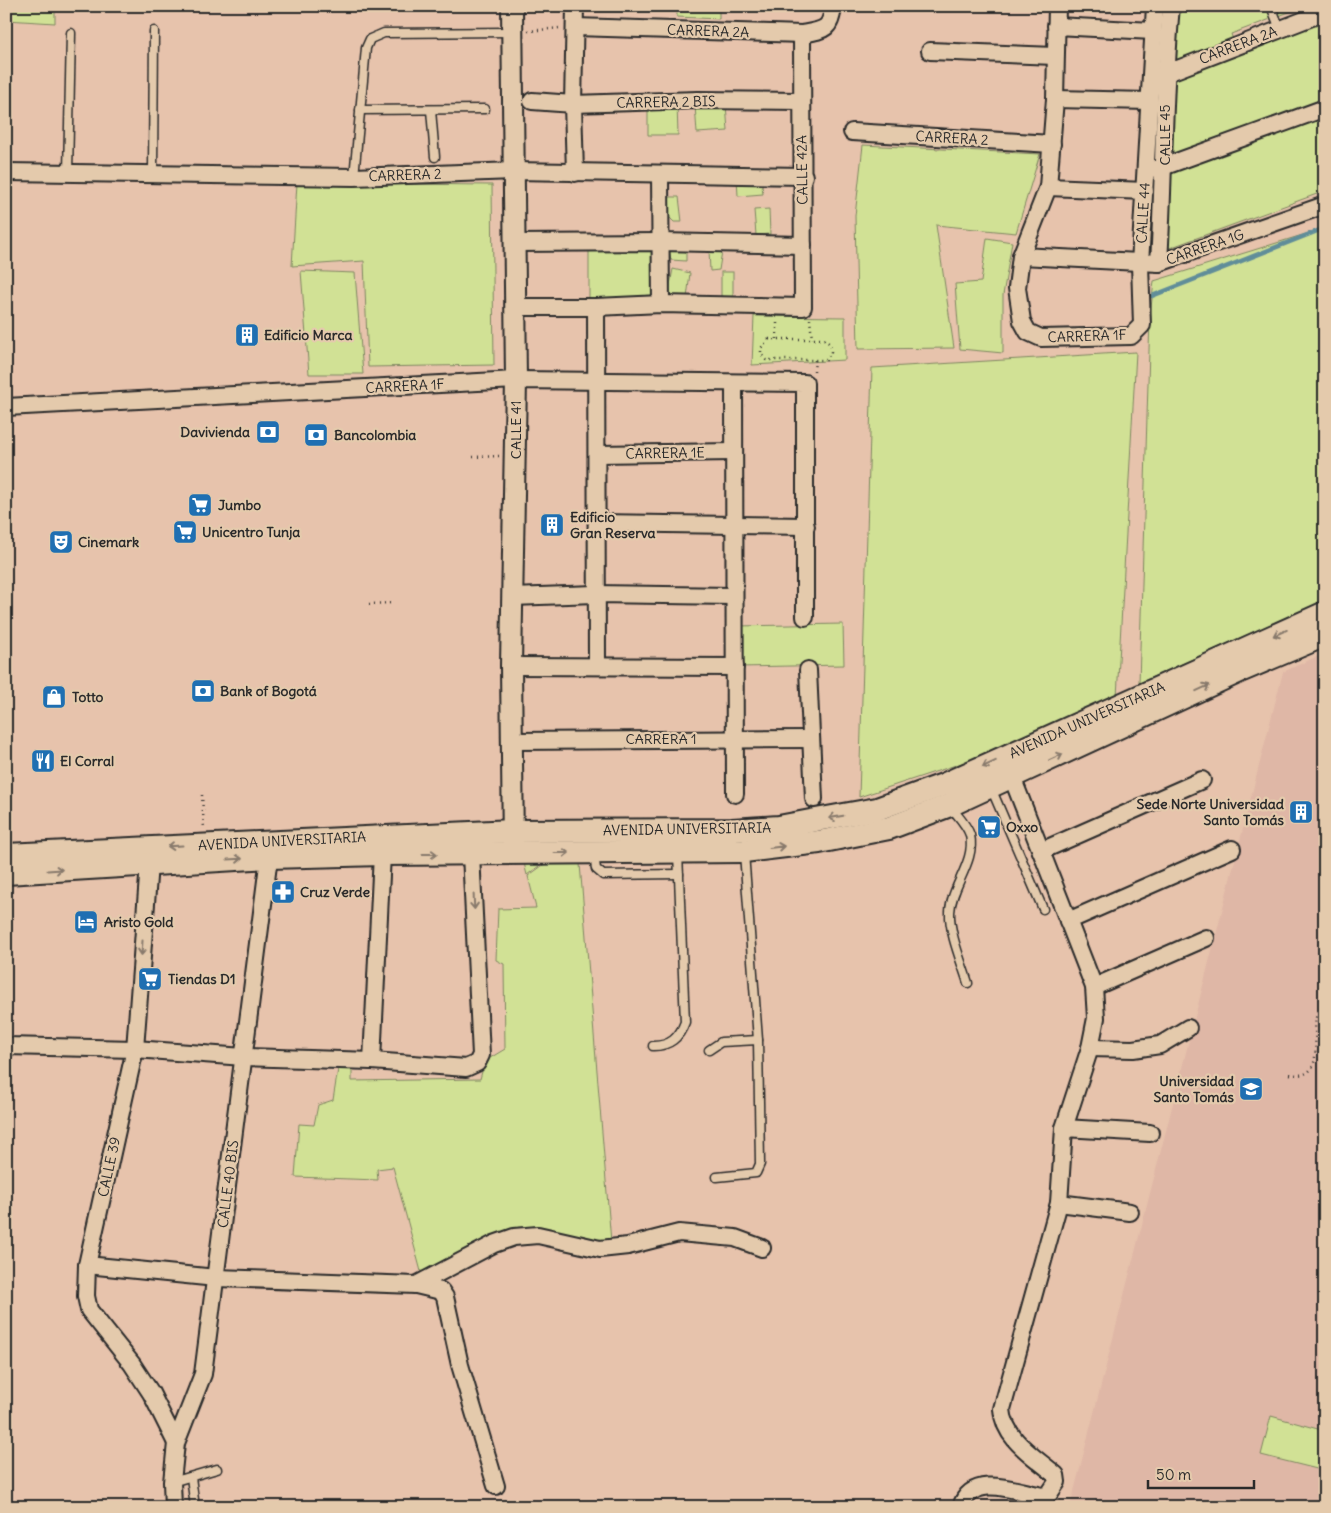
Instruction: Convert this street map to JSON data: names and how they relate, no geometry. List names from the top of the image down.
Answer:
{
  "streets": {
    "main road": ["AVENIDA UNIVERSITARIA"],
    "street": [
      "CARRERA 2A",
      "CARRERA 2 BIS",
      "CALLE 45",
      "CARRERA 2",
      "CALLE 42A",
      "CALLE 44",
      "CARRERA 1G",
      "CARRERA 1F",
      "CALLE 41",
      "CARRERA 1E",
      "CARRERA 1",
      "CALLE 39",
      "CALLE 40 BIS"
    ]
  },
  "crossings": [
    ["CARRERA 2A", "CALLE 45"],
    ["CARRERA 2A", "CALLE 42A"],
    ["CARRERA 2A", "CALLE 44"],
    ["CARRERA 2 BIS", "CALLE 42A"],
    ["CALLE 45", "CALLE 44"],
    ["CALLE 45", "CARRERA 1G"],
    ["CARRERA 2", "CALLE 42A"],
    ["CARRERA 2", "CALLE 41"],
    ["CALLE 44", "CARRERA 1G"],
    ["CALLE 44", "CARRERA 1F"],
    ["CARRERA 1G", "CARRERA 1F"],
    ["CARRERA 1F", "CALLE 41"],
    ["CALLE 41", "AVENIDA UNIVERSITARIA"],
    ["CALLE 41", "CARRERA 1"],
    ["AVENIDA UNIVERSITARIA", "CALLE 39"],
    ["AVENIDA UNIVERSITARIA", "CALLE 40 BIS"],
    ["CALLE 39", "CALLE 40 BIS"]
  ],
  "places": {
    "building": ["Edificio Marca", "Edificio Gran Reserva", "Sede Norte Universidad Santo Tomás"],
    "bank": ["Davivienda", "Bancolombia", "Bank of Bogotá"],
    "supermarket": [
      "Jumbo",
      "Unicentro Tunja",
      "Oxxo",
      "Tiendas D1"
    ],
    "theatre": ["Cinemark"],
    "shop": ["Totto"],
    "restaurant": ["El Corral"],
    "pharmacy": ["Cruz Verde"],
    "hotel": ["Aristo Gold"],
    "school or university": ["Universidad Santo Tomás"]
  },
  "scale_bar": "50 m"
}
